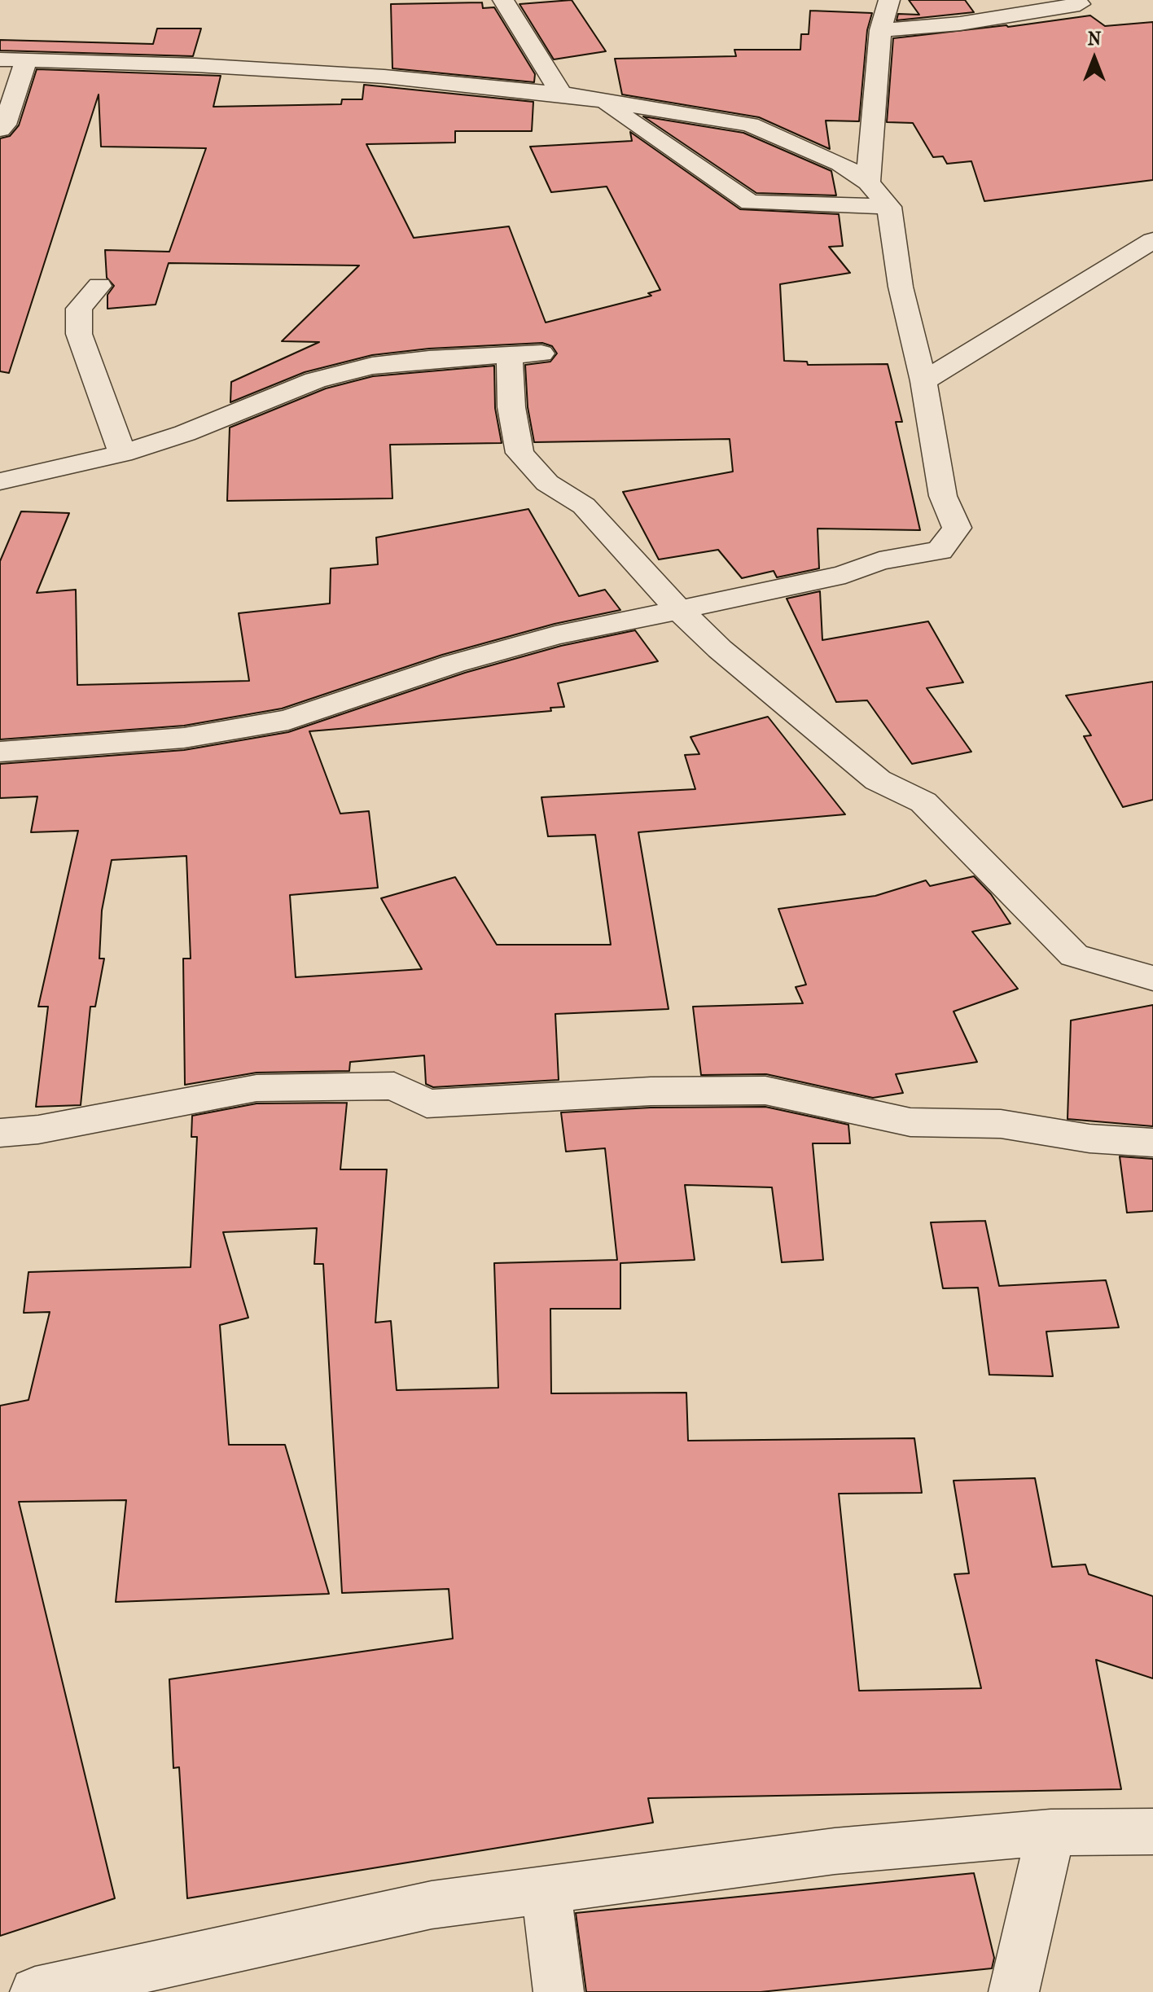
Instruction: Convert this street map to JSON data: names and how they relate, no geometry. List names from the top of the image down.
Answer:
{
  "north": "top"
}
